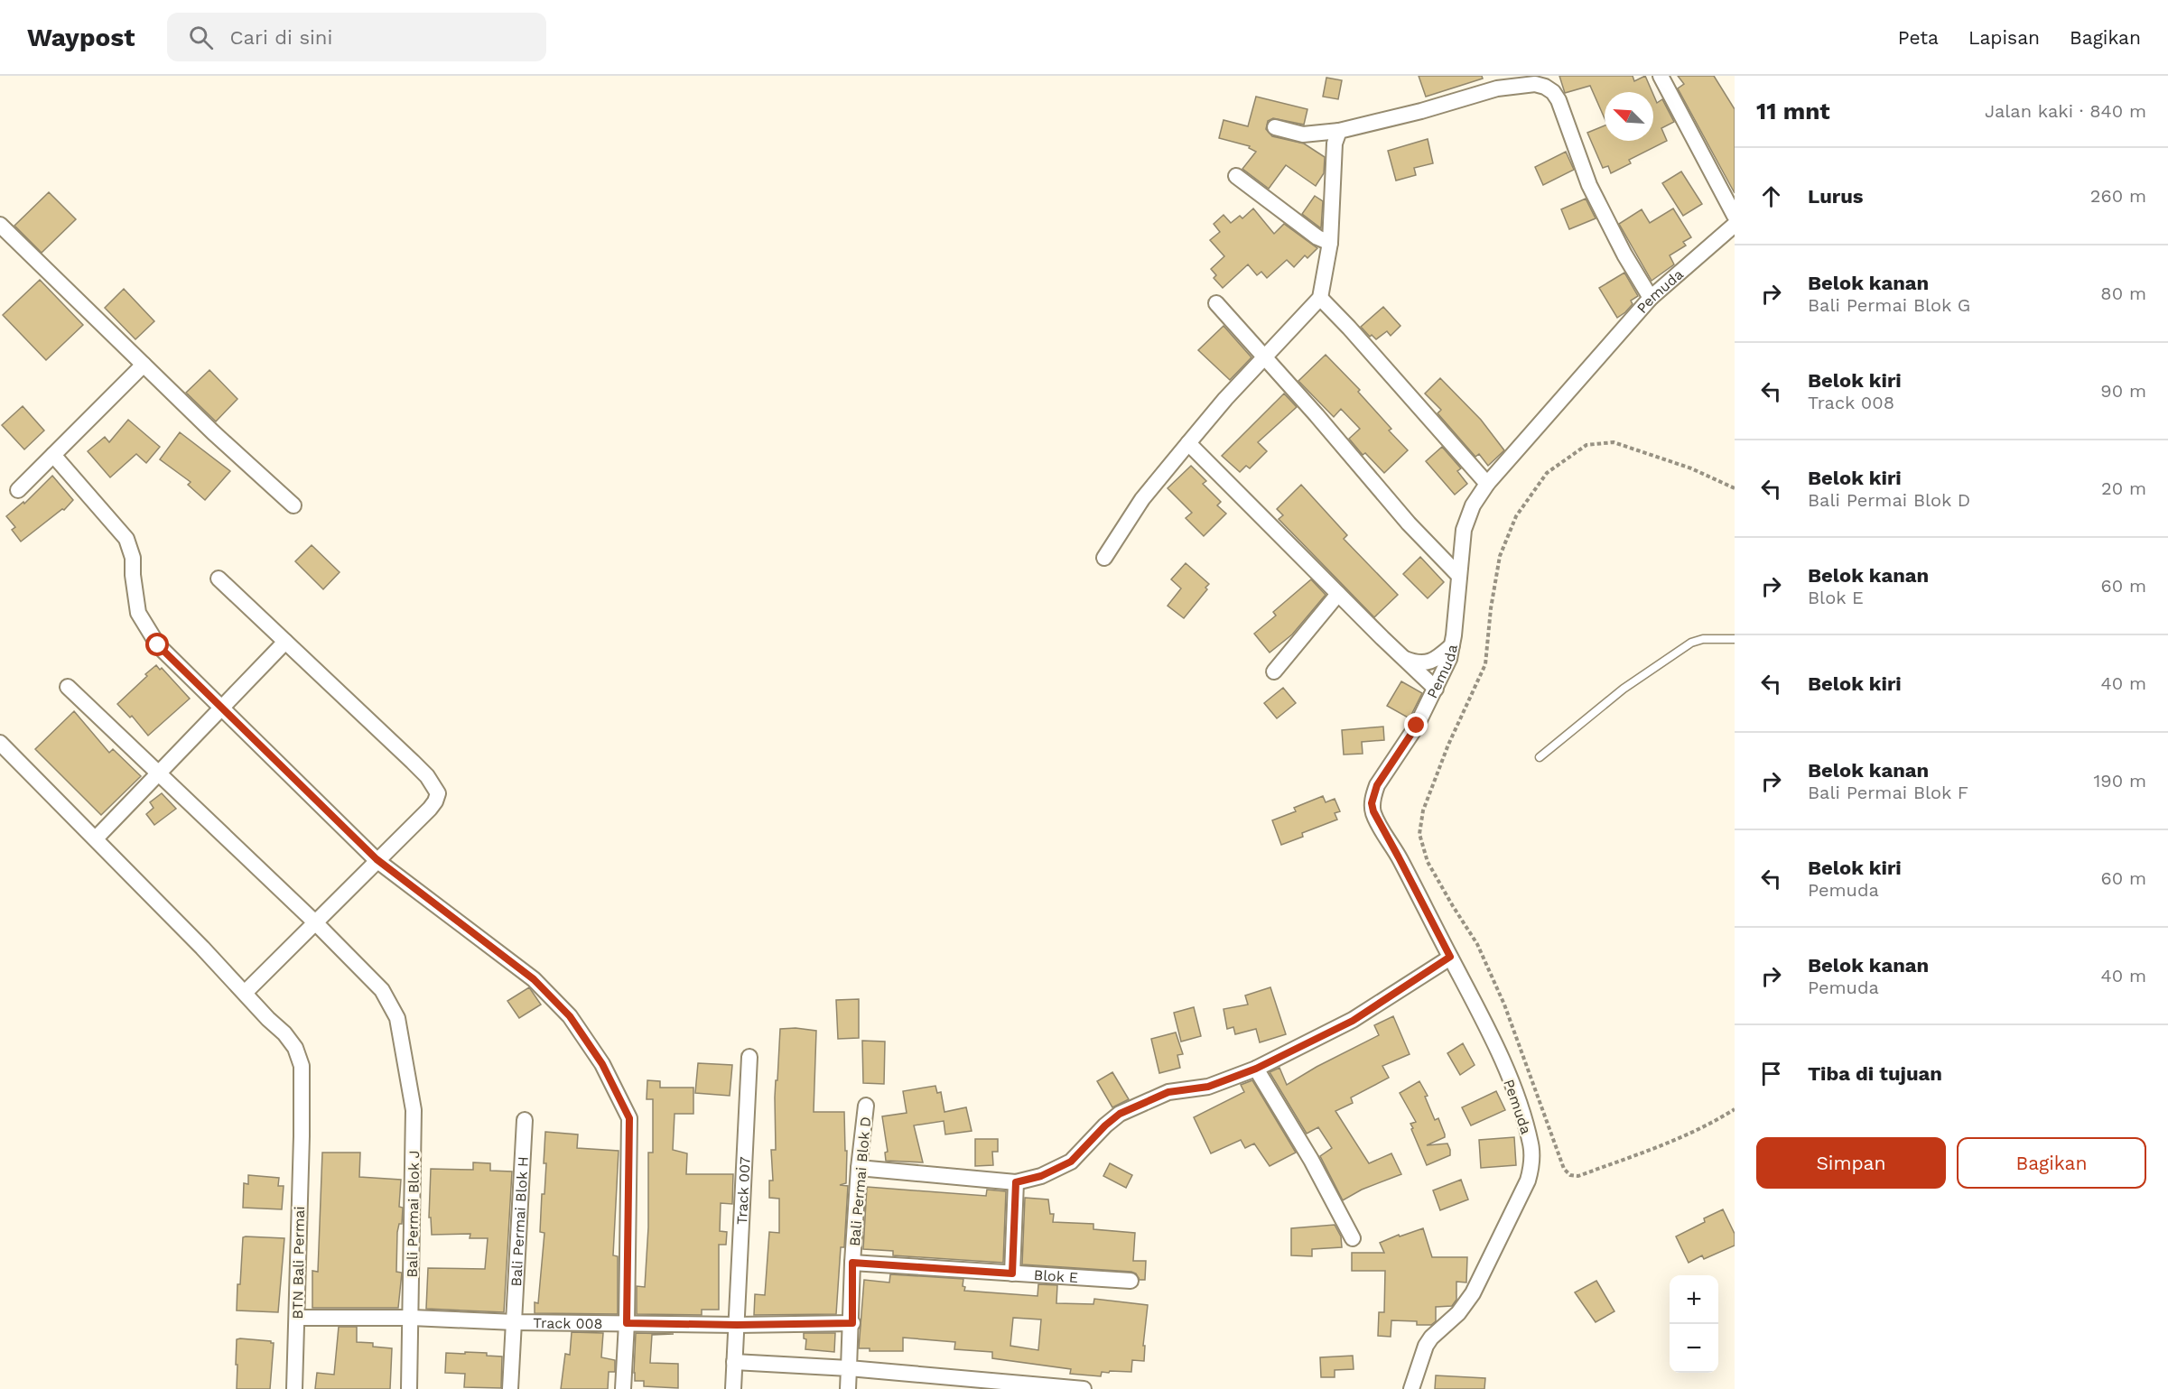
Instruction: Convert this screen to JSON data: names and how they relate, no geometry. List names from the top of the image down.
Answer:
{
  "streets": {
    "street": [
      "Pemuda",
      "Bali Permai Blok D",
      "Track 007",
      "Bali Permai Blok J",
      "Bali Permai Blok H",
      "BTN Bali Permai",
      "Blok E",
      "Track 008"
    ]
  },
  "crossings": [
    ["Bali Permai Blok D", "Blok E"],
    ["Bali Permai Blok D", "Track 008"],
    ["Track 007", "Track 008"],
    ["Bali Permai Blok J", "Track 008"],
    ["Bali Permai Blok H", "Track 008"],
    ["BTN Bali Permai", "Track 008"]
  ],
  "north": "top left",
  "page": {
    "header": "Waypost",
    "search": "Cari di sini",
    "nav": ["Peta", "Lapisan", "Bagikan"],
    "heading": ["11 mnt", "Jalan kaki · 840 m"],
    "list": [
      ["Lurus", "260 m"],
      ["Belok kanan", "Bali Permai Blok G", "80 m"],
      ["Belok kiri", "Track 008", "90 m"],
      ["Belok kiri", "Bali Permai Blok D", "20 m"],
      ["Belok kanan", "Blok E", "60 m"],
      ["Belok kiri", "40 m"],
      ["Belok kanan", "Bali Permai Blok F", "190 m"],
      ["Belok kiri", "Pemuda", "60 m"],
      ["Belok kanan", "Pemuda", "40 m"],
      "Tiba di tujuan"
    ],
    "buttons": ["Simpan", "Bagikan"],
    "map_buttons": ["+", "−"]
  }
}
